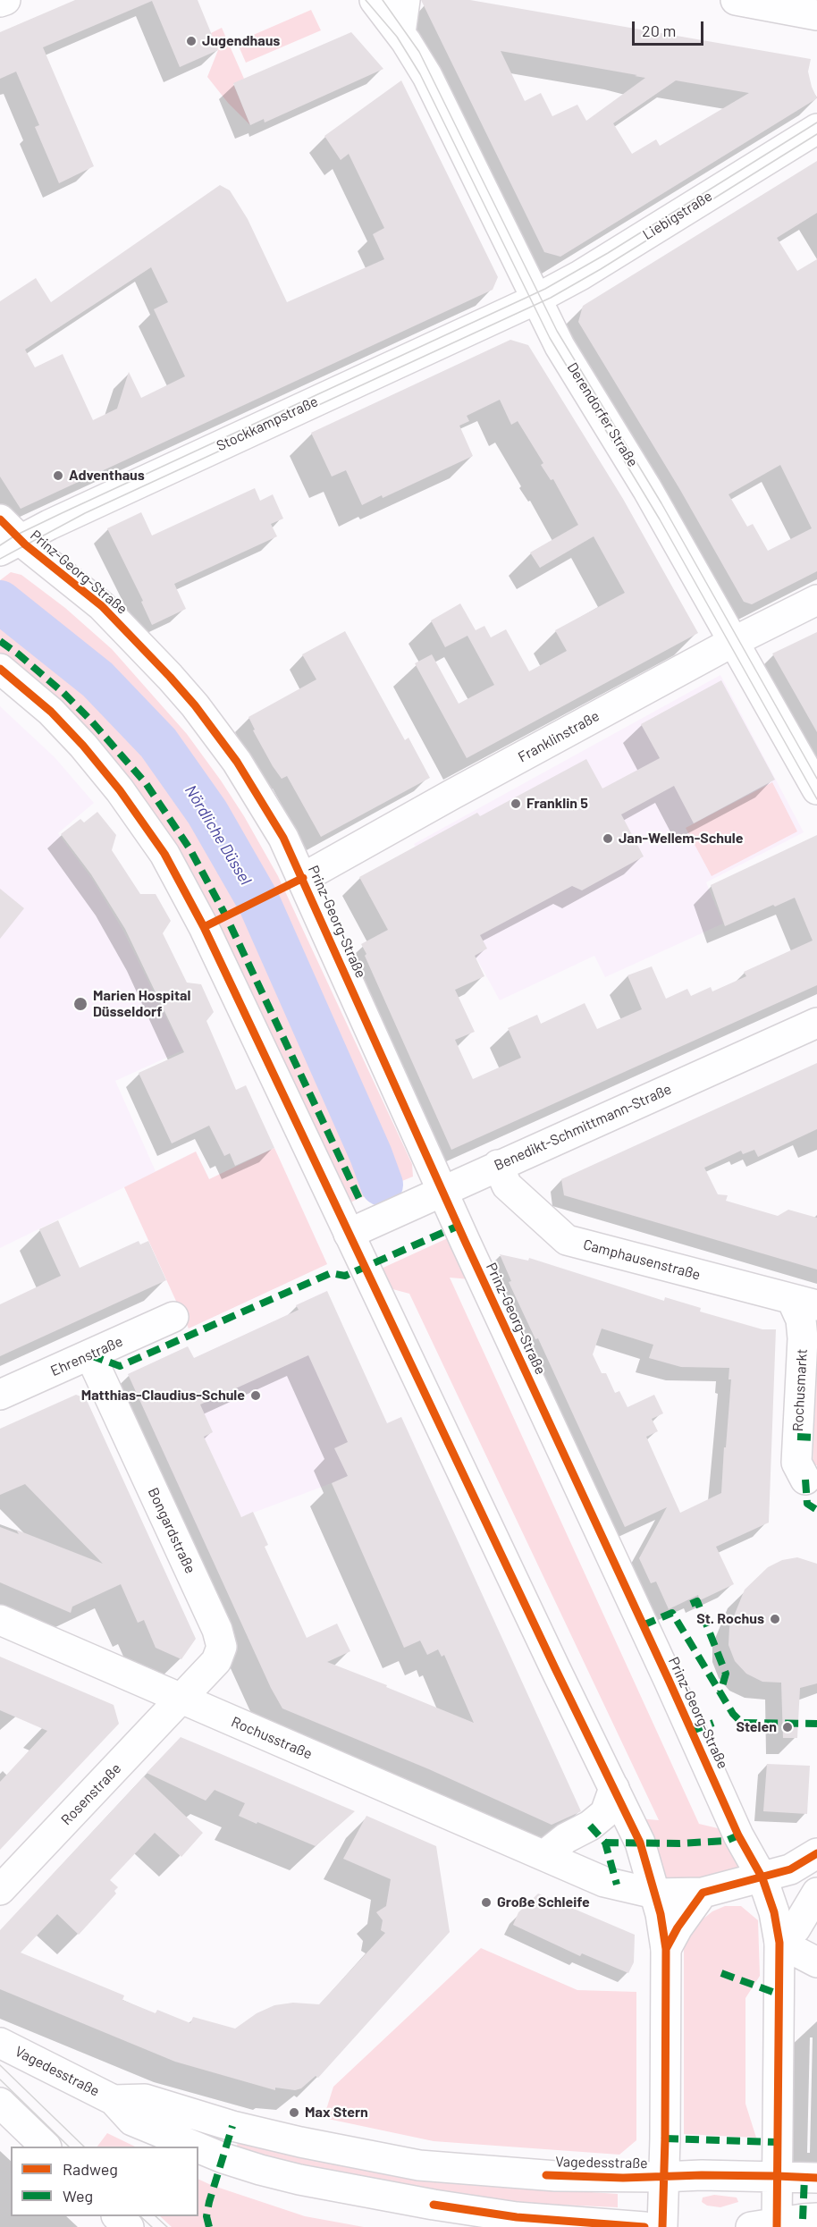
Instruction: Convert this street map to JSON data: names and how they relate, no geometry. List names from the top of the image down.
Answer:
{
  "streets": {
    "street": [
      "Liebigstraße",
      "Derendorfer Straße",
      "Stockkampstraße",
      "Prinz-Georg-Straße",
      "Franklinstraße",
      "Benedikt-Schmittmann-Straße",
      "Camphausenstraße",
      "Ehrenstraße",
      "Rochusmarkt",
      "Bongardstraße",
      "Rochusstraße",
      "Rosenstraße",
      "Vagedesstraße"
    ]
  },
  "crossings": [
    ["Liebigstraße", "Derendorfer Straße"],
    ["Liebigstraße", "Stockkampstraße"],
    ["Derendorfer Straße", "Stockkampstraße"],
    ["Derendorfer Straße", "Franklinstraße"],
    ["Stockkampstraße", "Prinz-Georg-Straße"],
    ["Prinz-Georg-Straße", "Franklinstraße"],
    ["Prinz-Georg-Straße", "Benedikt-Schmittmann-Straße"],
    ["Prinz-Georg-Straße", "Rochusstraße"],
    ["Prinz-Georg-Straße", "Vagedesstraße"],
    ["Benedikt-Schmittmann-Straße", "Camphausenstraße"],
    ["Camphausenstraße", "Rochusmarkt"],
    ["Ehrenstraße", "Bongardstraße"],
    ["Bongardstraße", "Rochusstraße"],
    ["Bongardstraße", "Rosenstraße"],
    ["Rochusstraße", "Rosenstraße"]
  ],
  "water": ["Nördliche Düssel"],
  "places": [
    "Jugendhaus",
    "Adventhaus",
    "Franklin 5",
    "Jan-Wellem-Schule",
    "Marien Hospital Düsseldorf",
    "Matthias-Claudius-Schule",
    "St. Rochus",
    "Stelen",
    "Große Schleife",
    "Max Stern"
  ],
  "legend": ["Radweg", "Weg"],
  "scale_bar": "20 m"
}
